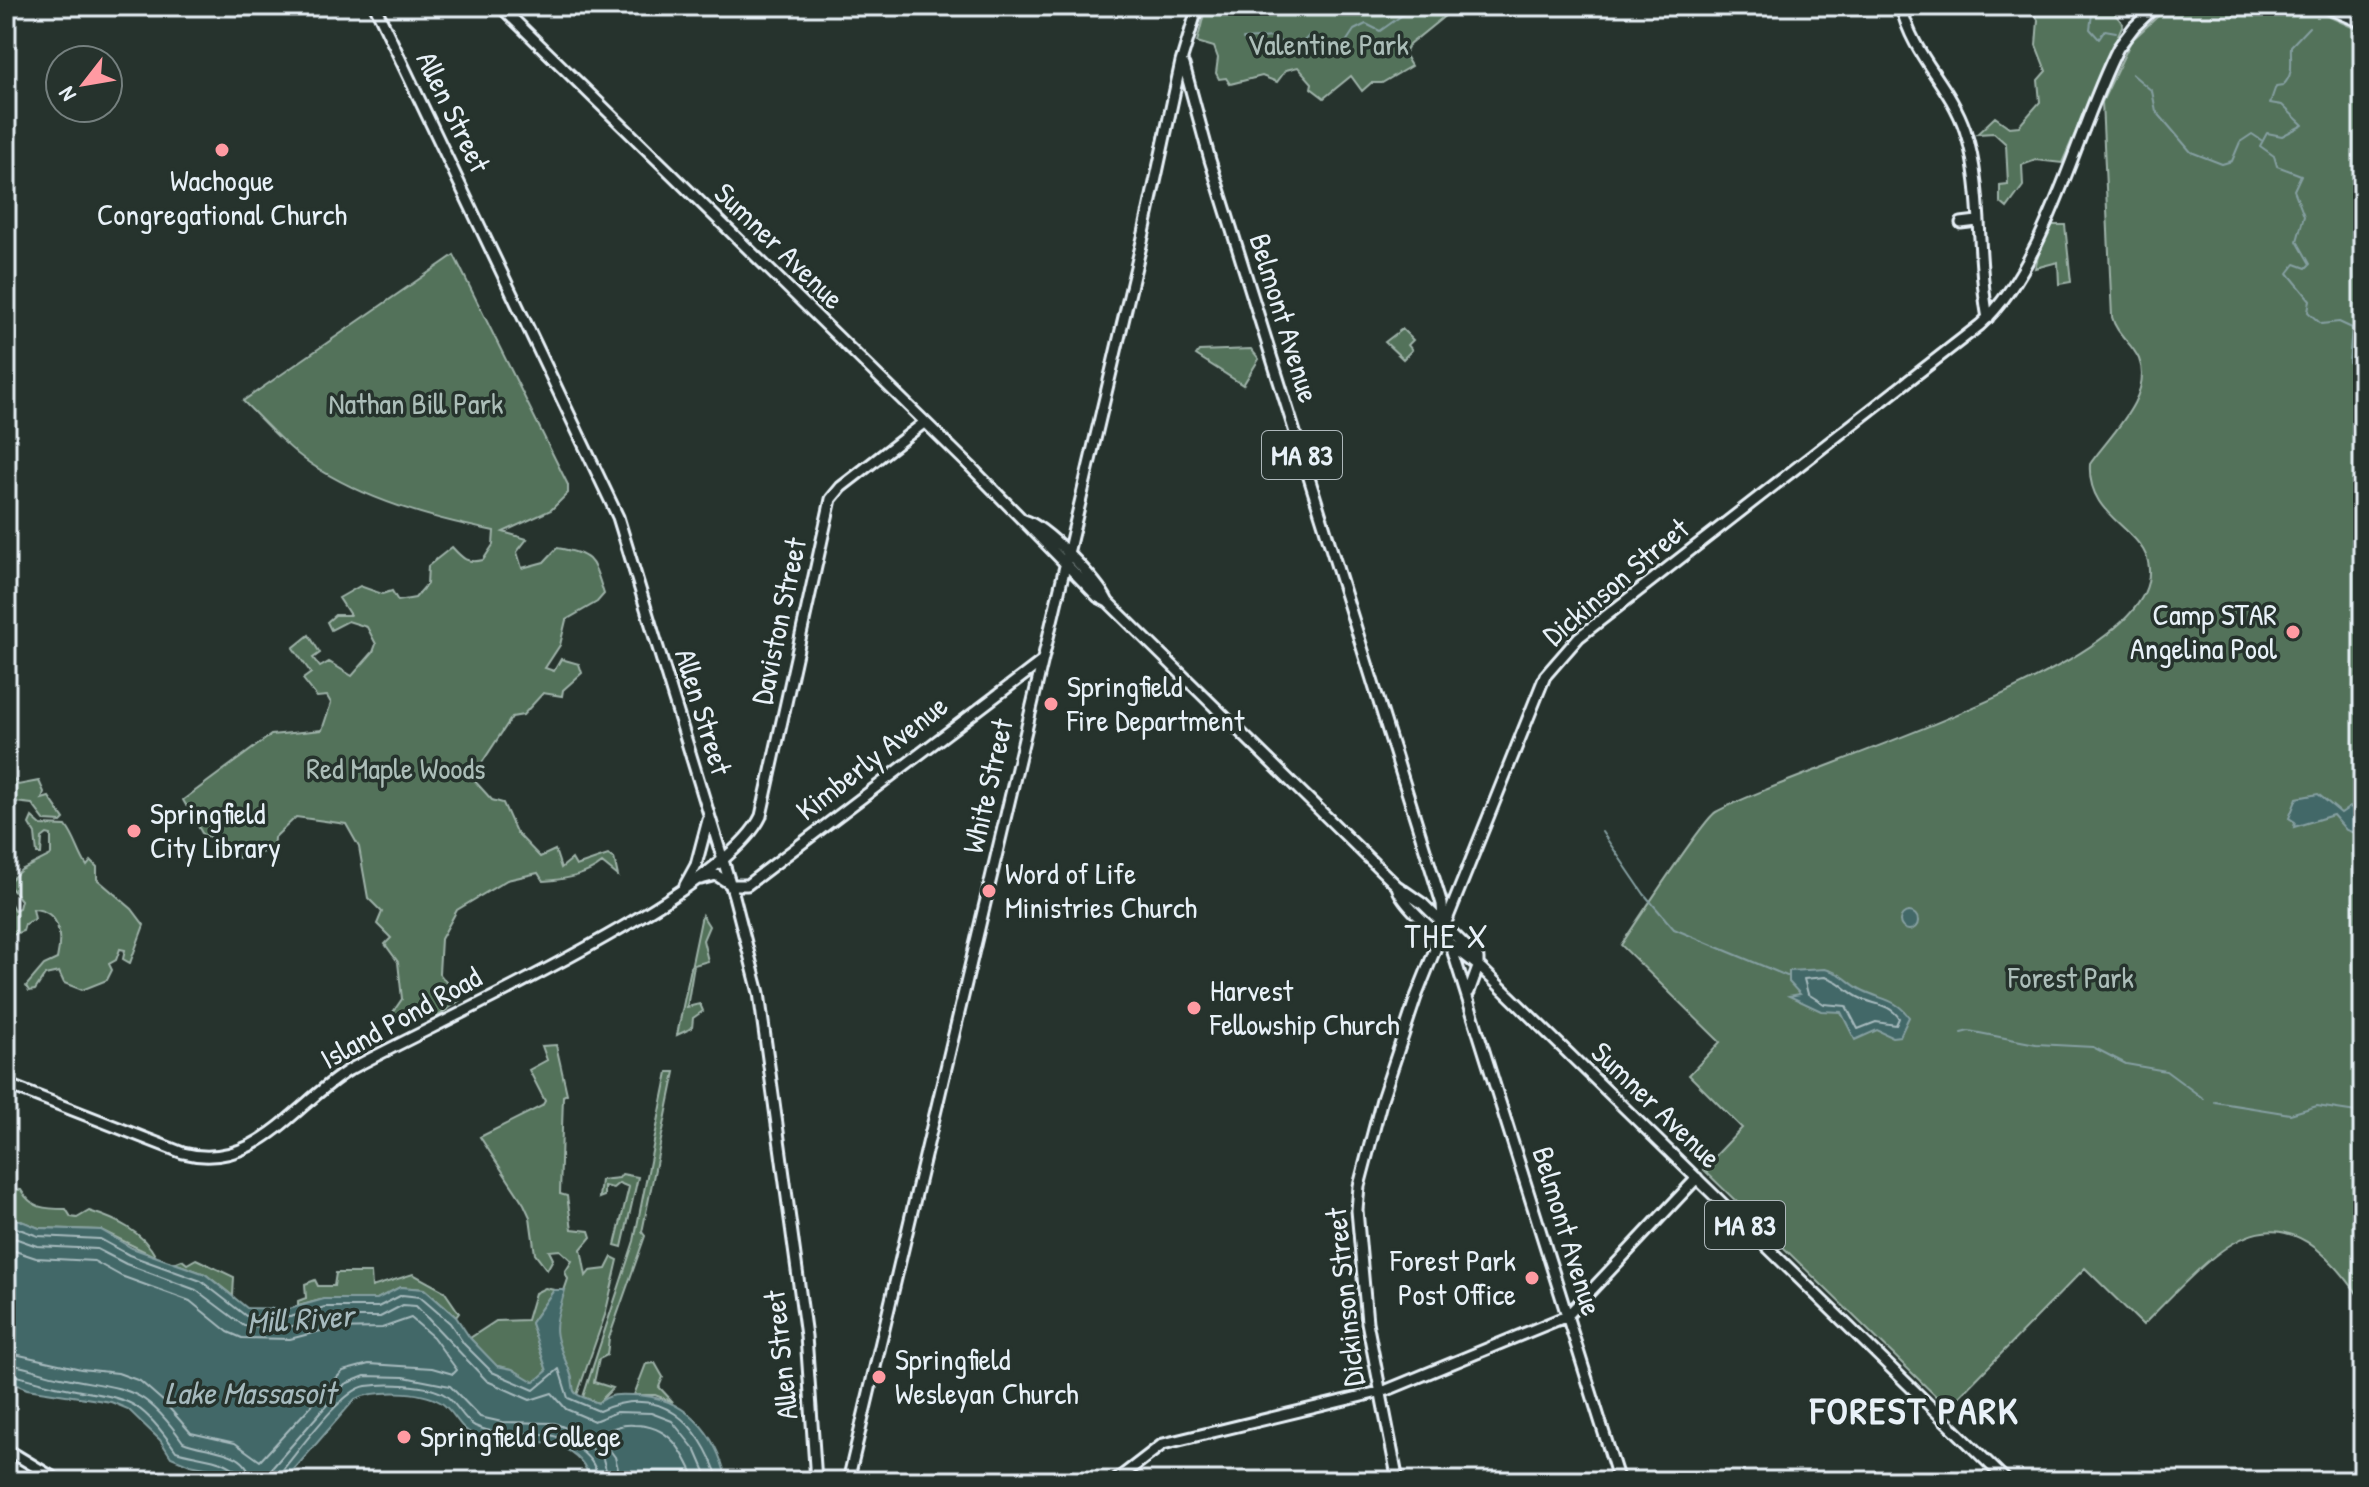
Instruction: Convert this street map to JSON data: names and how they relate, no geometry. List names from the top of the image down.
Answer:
{
  "streets": {
    "main road": [
      "Allen Street",
      "Sumner Avenue",
      "Belmont Avenue",
      "MA 83",
      "Dickinson Street",
      "Daviston Street",
      "Kimberly Avenue",
      "White Street",
      "Island Pond Road"
    ]
  },
  "crossings": [
    ["Allen Street", "Daviston Street"],
    ["Allen Street", "Kimberly Avenue"],
    ["Allen Street", "Island Pond Road"],
    ["Sumner Avenue", "Belmont Avenue"],
    ["Sumner Avenue", "Dickinson Street"],
    ["Sumner Avenue", "Daviston Street"],
    ["Sumner Avenue", "White Street"],
    ["Belmont Avenue", "Dickinson Street"],
    ["Belmont Avenue", "White Street"],
    ["Daviston Street", "Island Pond Road"],
    ["Kimberly Avenue", "White Street"]
  ],
  "districts": ["THE X", "FOREST PARK"],
  "water": ["Mill River", "Lake Massasoit"],
  "parks": [
    "Valentine Park",
    "Nathan Bill Park",
    "Red Maple Woods",
    "Forest Park"
  ],
  "places": [
    "Wachogue Congregational Church",
    "Camp STAR Angelina Pool",
    "Springfield Fire Department",
    "Springfield City Library",
    "Word of Life Ministries Church",
    "Harvest Fellowship Church",
    "Forest Park Post Office",
    "Springfield Wesleyan Church",
    "Springfield College"
  ],
  "north": "bottom left"
}
